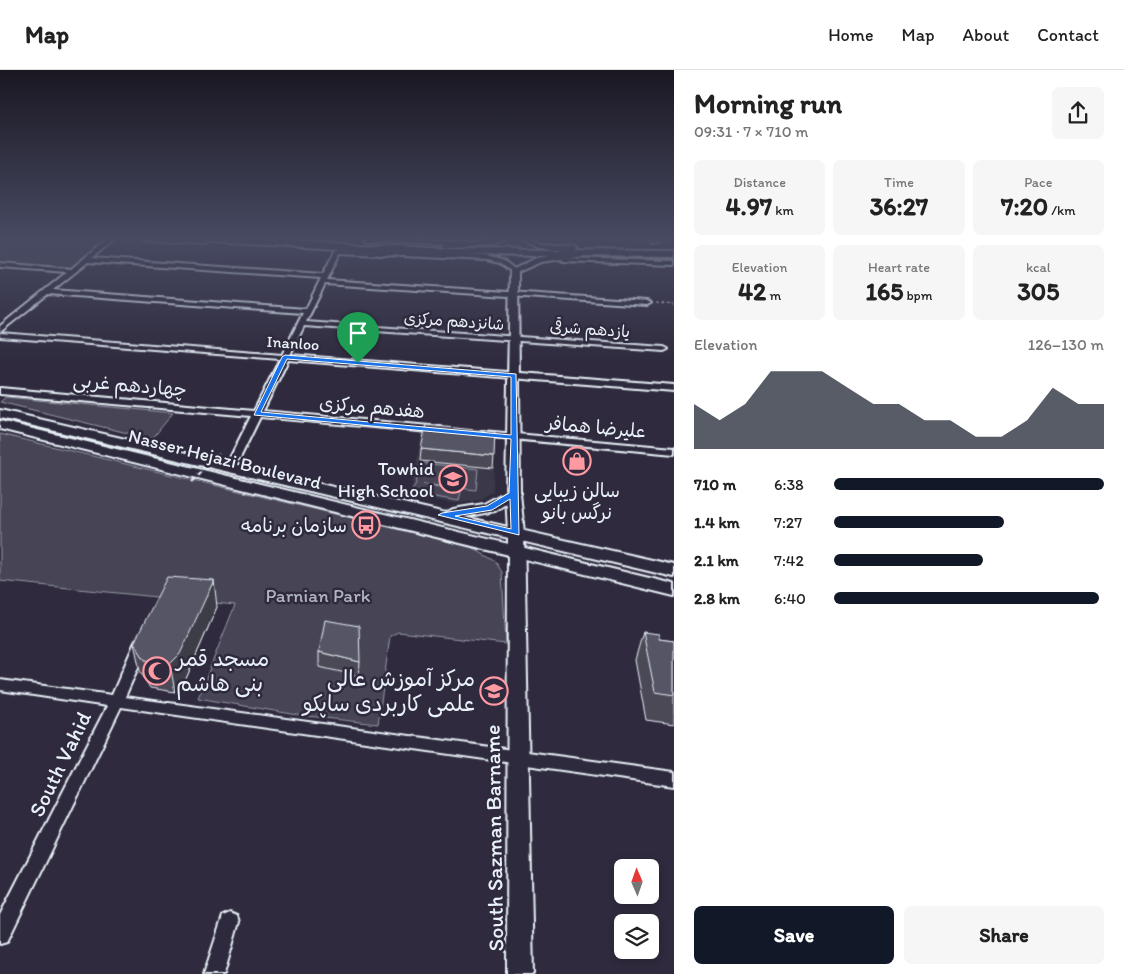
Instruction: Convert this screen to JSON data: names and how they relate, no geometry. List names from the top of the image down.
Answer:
{
  "streets": {
    "main road": ["Nasser Hejazi Boulevard"],
    "street": [
      "شانزدهم مرکزی",
      "یازدهم شرقی",
      "Inanloo",
      "چهاردهم غربی",
      "هفدهم مرکزی",
      "علیرضا همافر",
      "South Vahid",
      "South Sazman Barname"
    ]
  },
  "crossings": [
    ["شانزدهم مرکزی", "یازدهم شرقی"],
    ["شانزدهم مرکزی", "South Sazman Barname"],
    ["یازدهم شرقی", "South Sazman Barname"],
    ["Inanloo", "South Sazman Barname"],
    ["چهاردهم غربی", "هفدهم مرکزی"],
    ["علیرضا همافر", "South Sazman Barname"],
    ["Nasser Hejazi Boulevard", "South Sazman Barname"]
  ],
  "parks": ["Parnian Park"],
  "places": {
    "shop": ["سالن زیبایی نرگس بانو"],
    "school or university": ["Towhid High School", "مرکز آموزش عالی علمی کاربردی ساپکو"],
    "bus stop": ["سازمان برنامه"],
    "mosque": ["مسجد قمر بنی هاشم"]
  },
  "north": "top",
  "page": {
    "header": "Map",
    "nav": [
      "Home",
      "Map",
      "About",
      "Contact"
    ],
    "heading": ["Morning run", "09:31 · 7 × 710 m"],
    "stats": [
      ["Distance", "4.97 km"],
      ["Time", "36:27"],
      ["Pace", "7:20 /km"],
      ["Elevation", "42 m"],
      ["Heart rate", "165 bpm"],
      ["kcal", "305"]
    ],
    "chart": ["Elevation", "126–130 m"],
    "list": [
      {
        "name": "710 m",
        "note": "6:38"
      },
      {
        "name": "1.4 km",
        "note": "7:27"
      },
      {
        "name": "2.1 km",
        "note": "7:42"
      },
      {
        "name": "2.8 km",
        "note": "6:40"
      }
    ],
    "buttons": ["Save", "Share"]
  }
}
